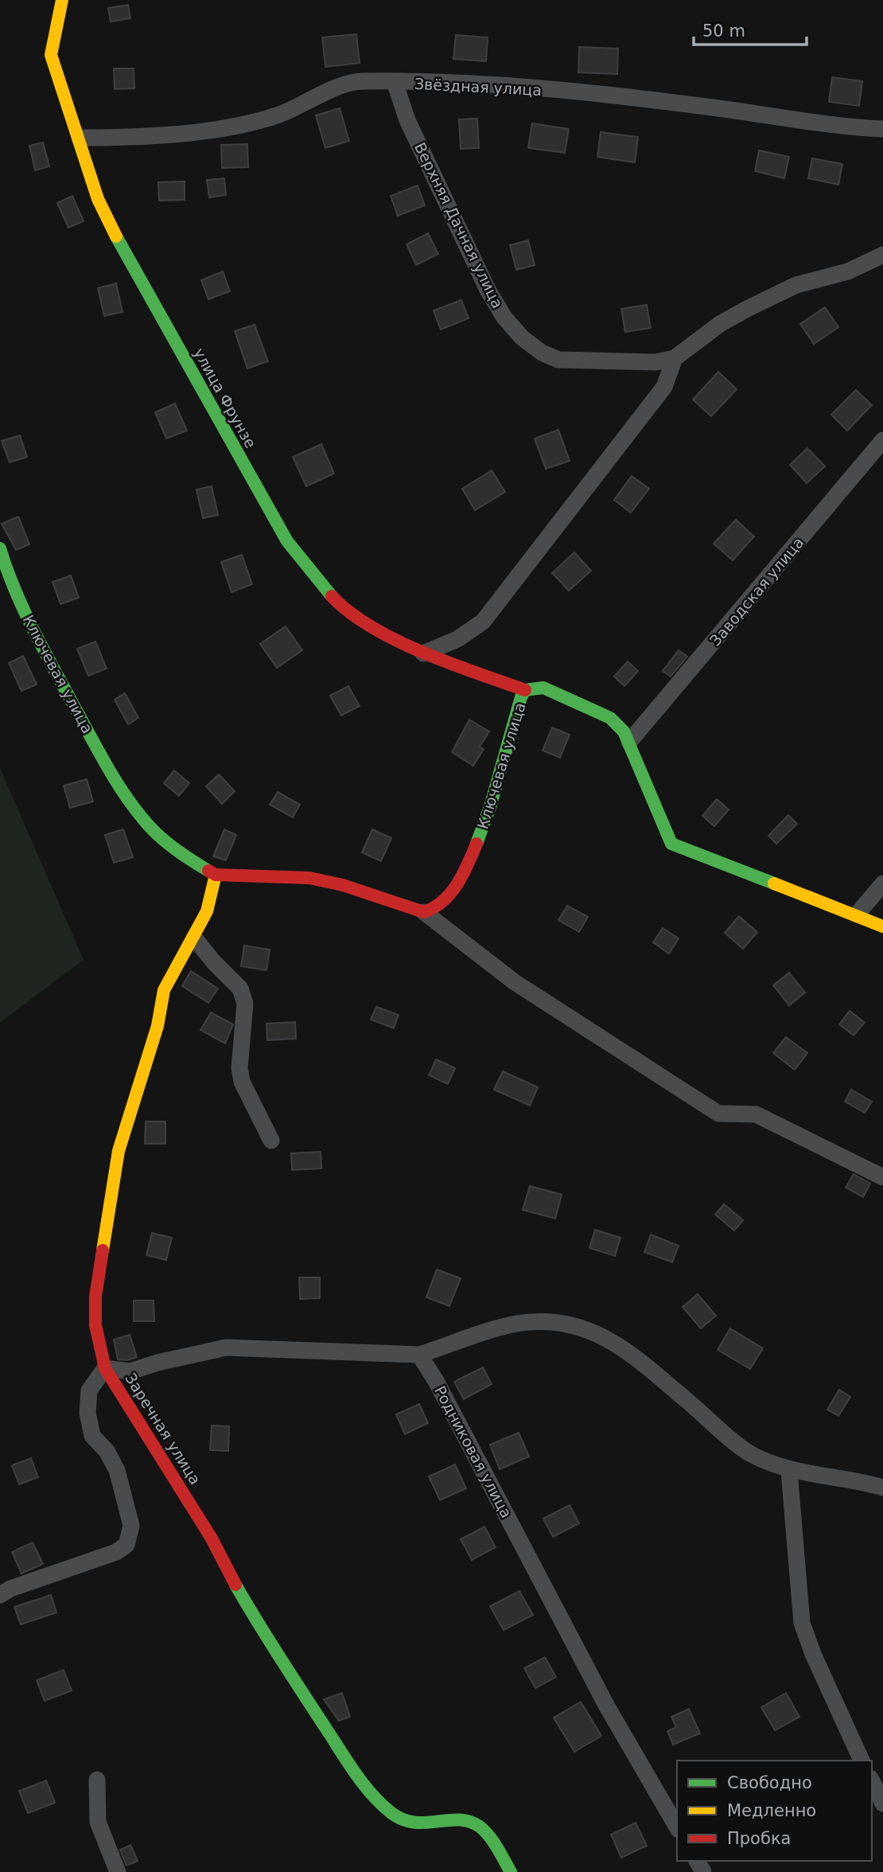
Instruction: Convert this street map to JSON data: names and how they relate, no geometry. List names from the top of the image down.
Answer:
{
  "streets": {
    "street": [
      "Звёздная улица",
      "Верхняя Дачная улица",
      "улица Фрунзе",
      "Заводская улица",
      "Ключевая улица",
      "Заречная улица",
      "Родниковая улица"
    ]
  },
  "crossings": [
    ["Звёздная улица", "Верхняя Дачная улица"],
    ["Звёздная улица", "улица Фрунзе"],
    ["улица Фрунзе", "Ключевая улица"],
    ["Заводская улица", "Ключевая улица"],
    ["Ключевая улица", "Заречная улица"]
  ],
  "legend": ["Свободно", "Медленно", "Пробка"],
  "scale_bar": "50 m"
}
